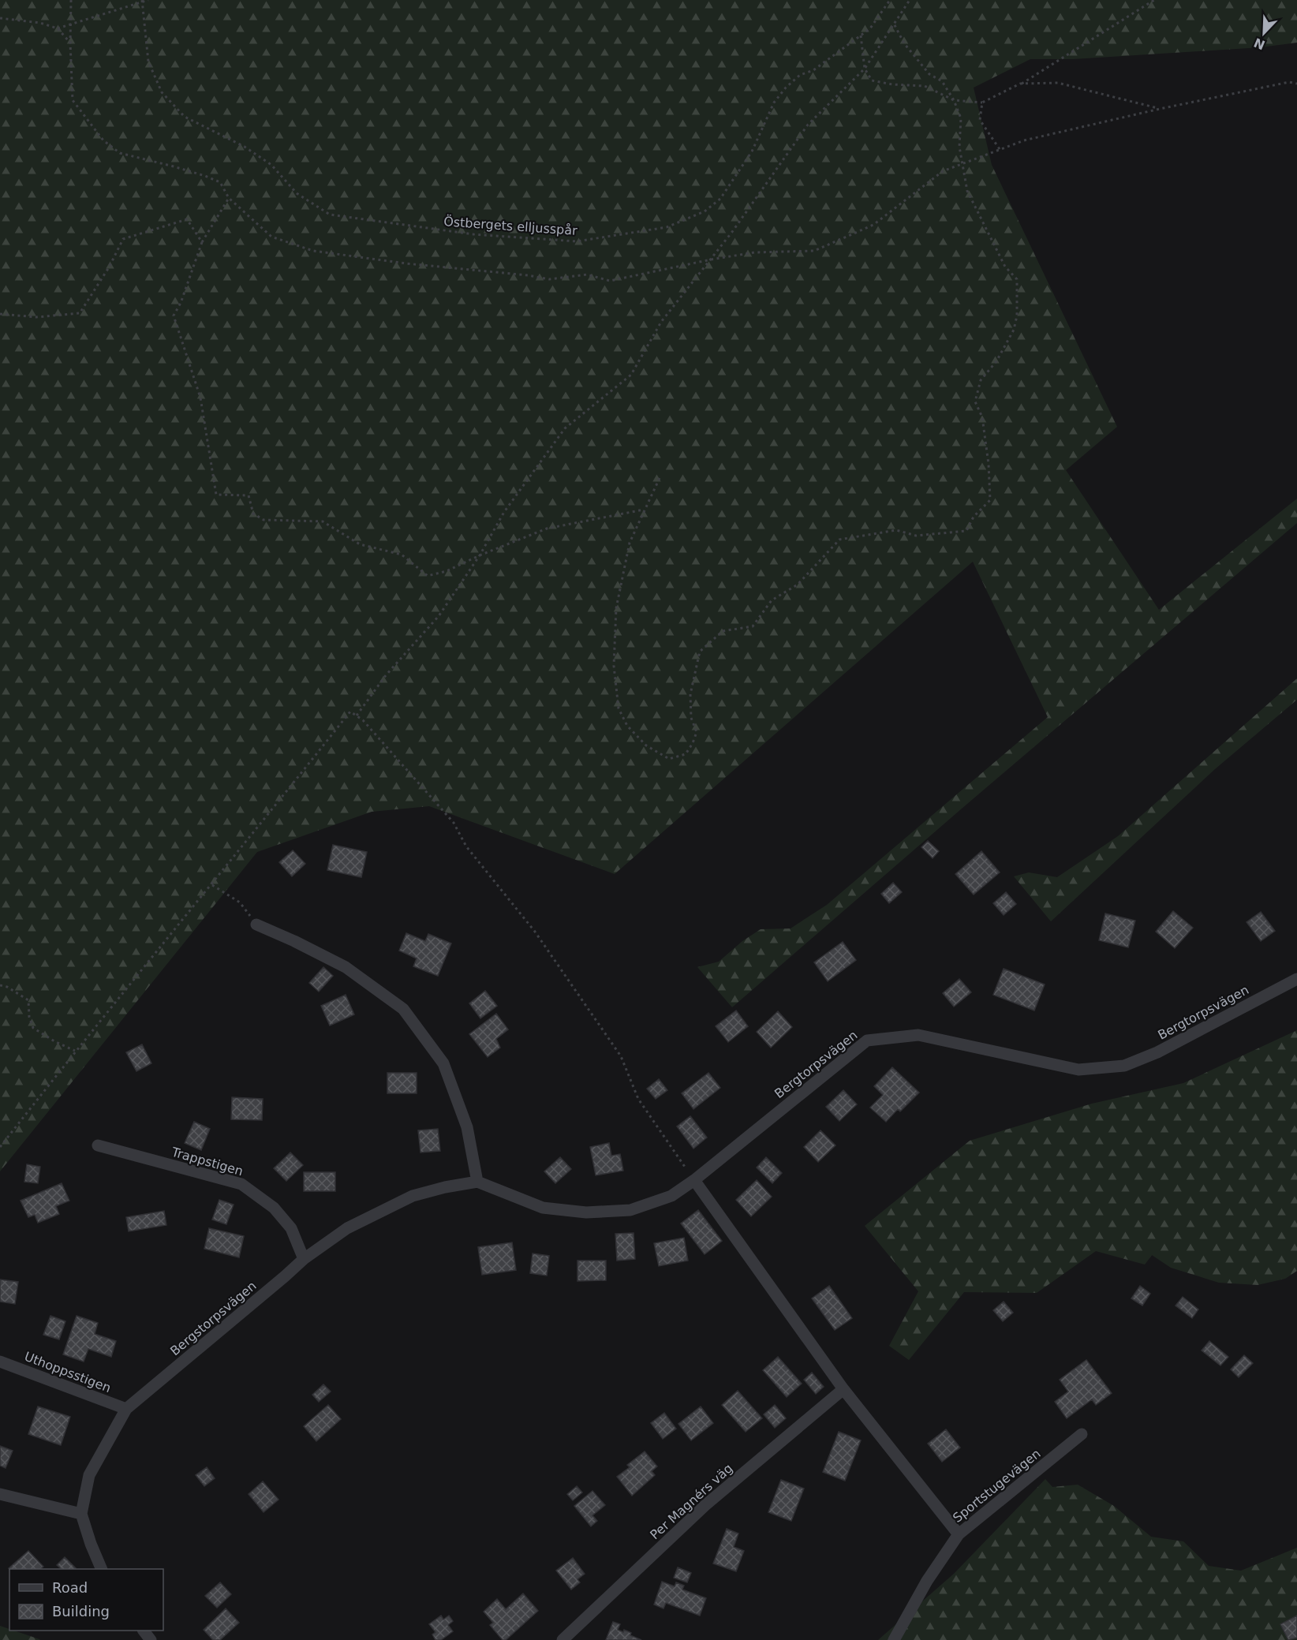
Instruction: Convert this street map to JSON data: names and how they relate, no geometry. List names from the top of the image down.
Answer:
{
  "streets": {
    "street": [
      "Bergtorpsvägen",
      "Trappstigen",
      "Bergstorpsvägen",
      "Uthoppsstigen",
      "Sportstugevägen",
      "Per Magnérs väg"
    ],
    "path": ["Östbergets elljusspår"]
  },
  "crossings": [
    ["Bergtorpsvägen", "Bergstorpsvägen"],
    ["Trappstigen", "Bergstorpsvägen"],
    ["Bergstorpsvägen", "Uthoppsstigen"]
  ],
  "legend": ["Road", "Building"],
  "north": "bottom left"
}
